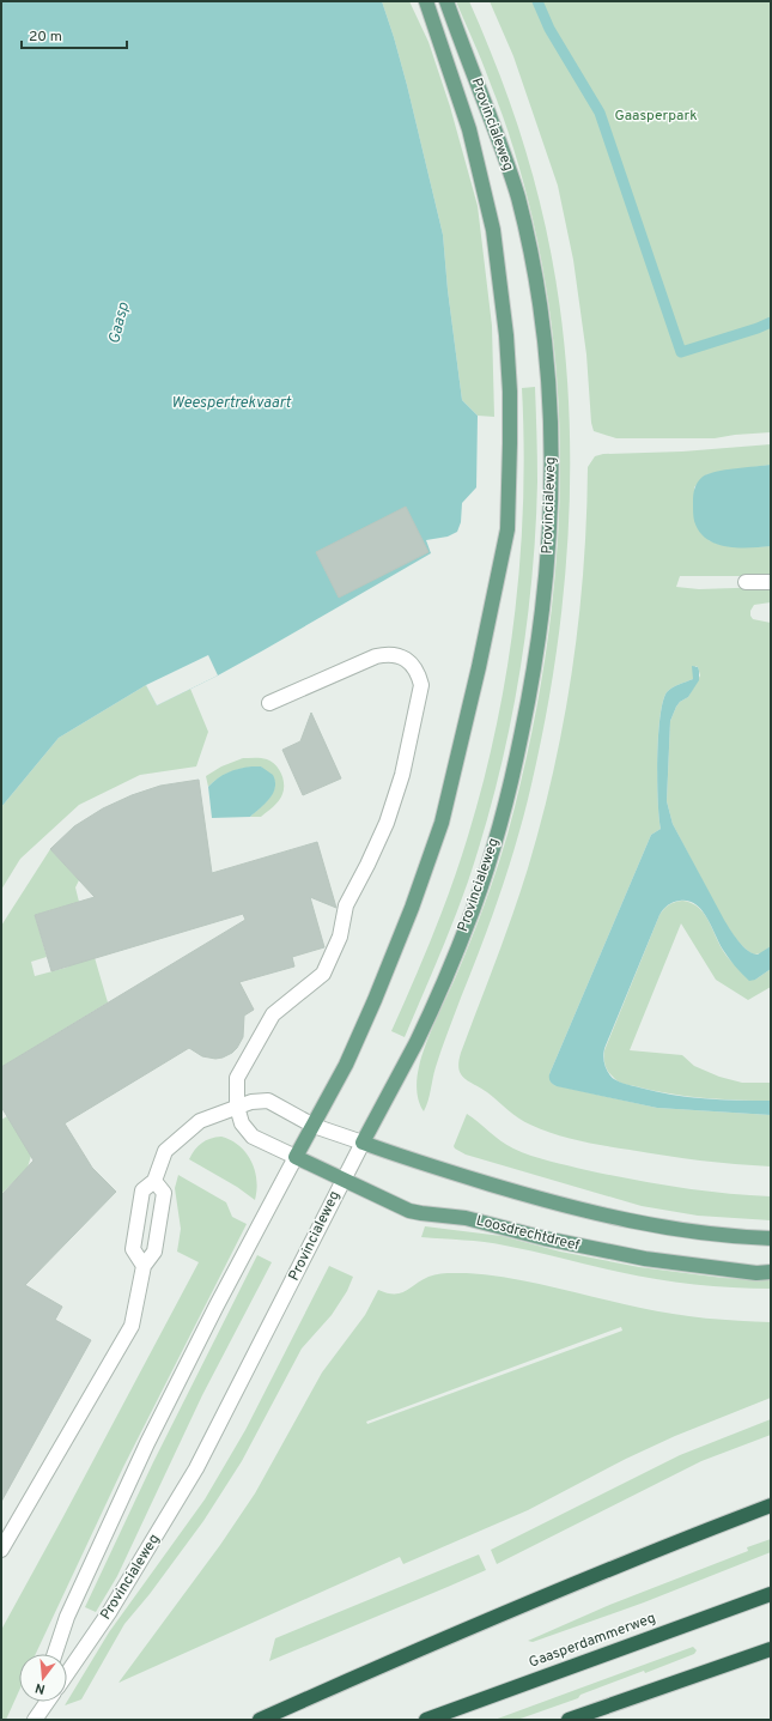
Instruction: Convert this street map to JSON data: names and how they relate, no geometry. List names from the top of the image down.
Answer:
{
  "streets": {
    "highway": ["Gaasperdammerweg"],
    "main road": ["Provincialeweg", "Loosdrechtdreef"]
  },
  "crossings": [
    ["Provincialeweg", "Loosdrechtdreef"]
  ],
  "water": ["Gaasp", "Weespertrekvaart"],
  "parks": ["Gaasperpark"],
  "scale_bar": "20 m",
  "north": "bottom"
}
